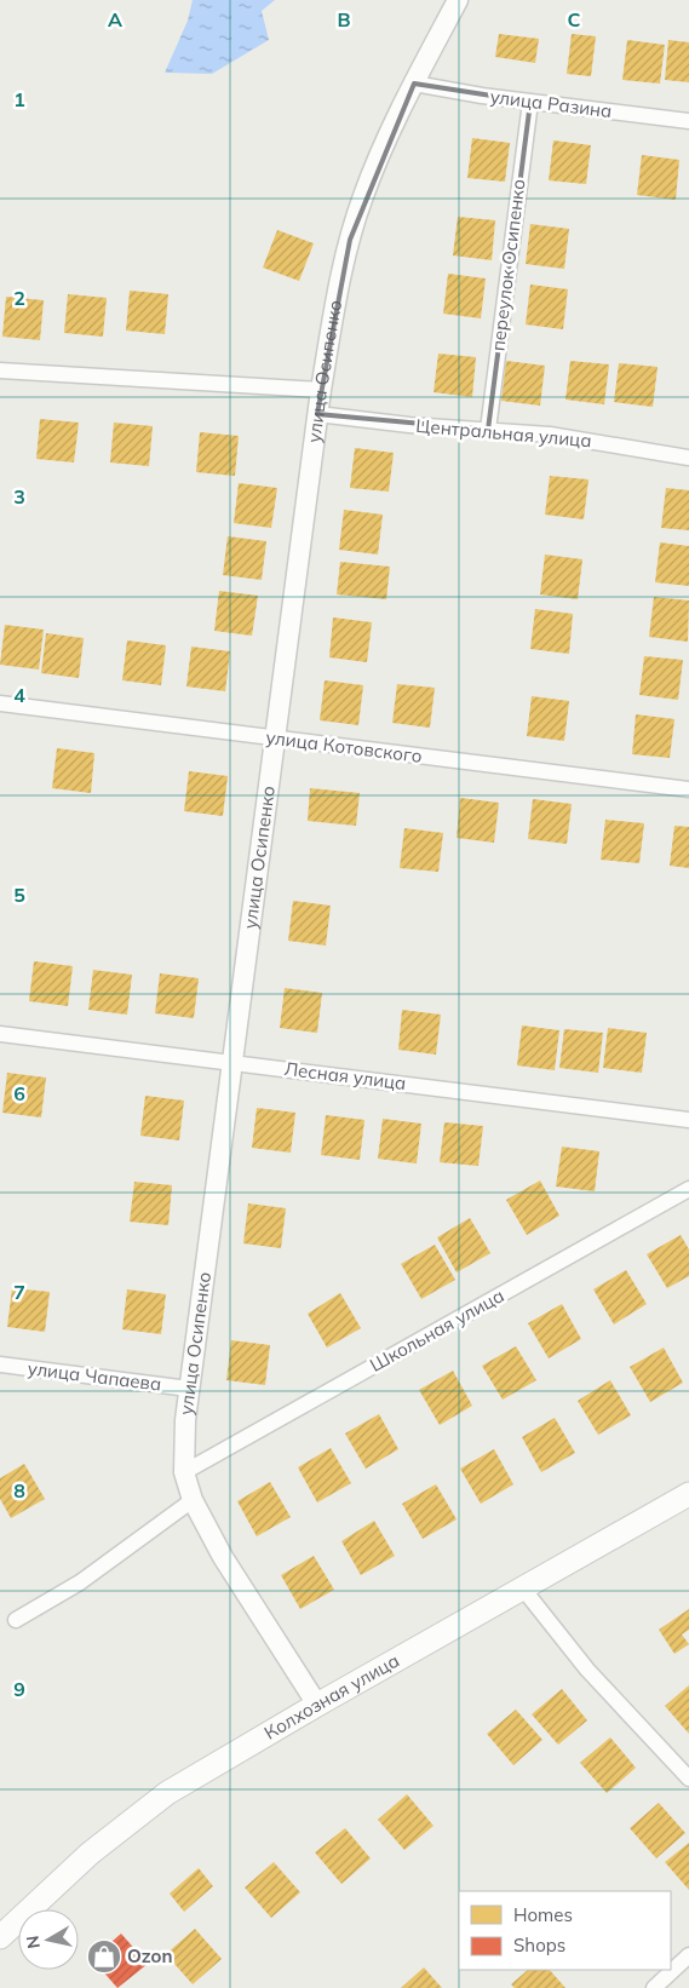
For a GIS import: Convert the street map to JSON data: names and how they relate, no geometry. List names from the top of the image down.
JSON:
{
  "streets": {
    "main road": ["Колхозная улица"],
    "street": [
      "улица Разина",
      "переулок Осипенко",
      "улица Осипенко",
      "Центральная улица",
      "улица Котовского",
      "Лесная улица",
      "Школьная улица",
      "улица Чапаева"
    ]
  },
  "crossings": [
    ["улица Разина", "переулок Осипенко"],
    ["улица Разина", "улица Осипенко"],
    ["переулок Осипенко", "Центральная улица"],
    ["улица Осипенко", "Центральная улица"],
    ["улица Осипенко", "улица Котовского"],
    ["улица Осипенко", "Лесная улица"],
    ["улица Осипенко", "Школьная улица"],
    ["улица Осипенко", "улица Чапаева"],
    ["улица Осипенко", "Колхозная улица"]
  ],
  "places": {
    "shop": ["Ozon"]
  },
  "legend": ["Homes", "Shops"],
  "north": "left",
  "grid": {
    "columns": ["A", "B", "C"],
    "rows": [
      "1",
      "2",
      "3",
      "4",
      "5",
      "6",
      "7",
      "8",
      "9"
    ]
  }
}
